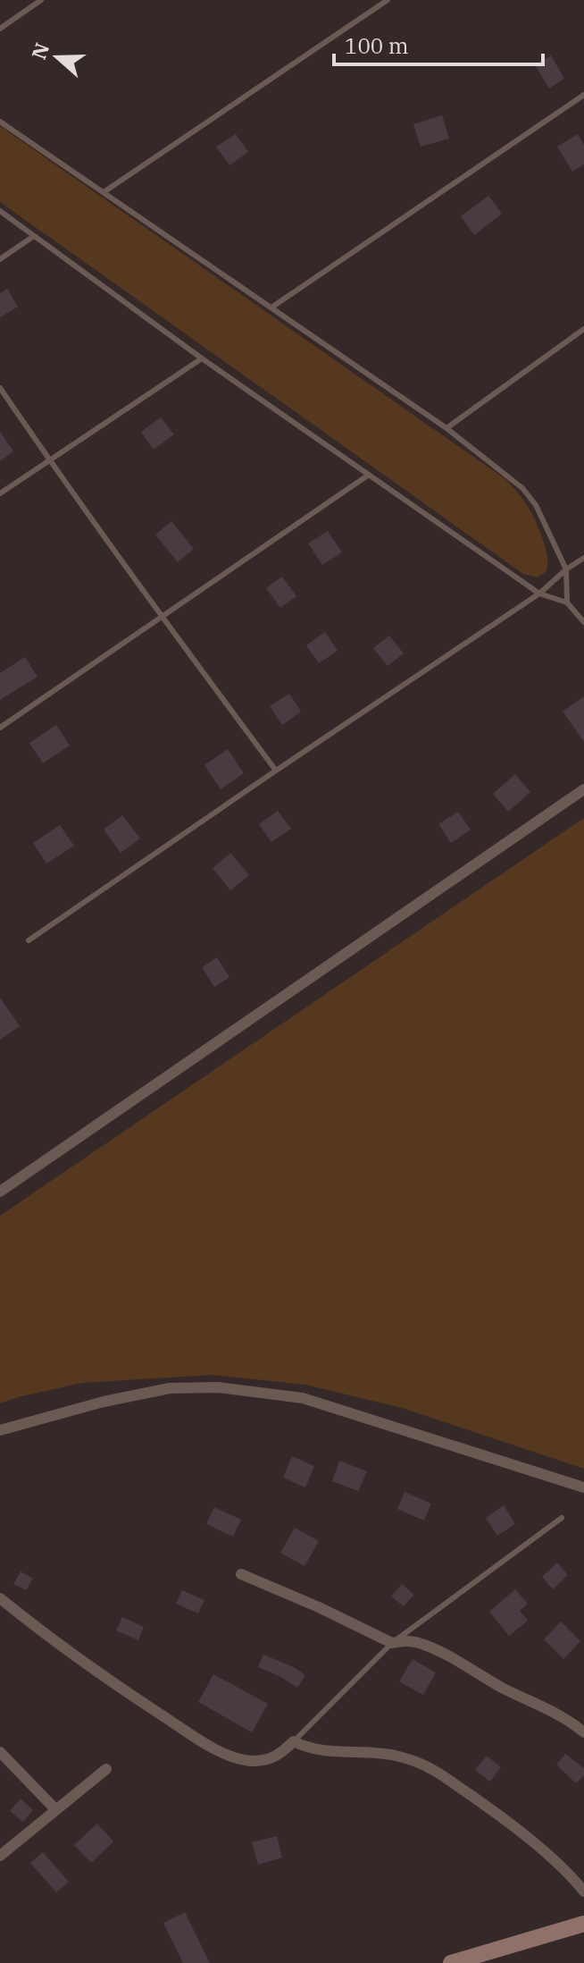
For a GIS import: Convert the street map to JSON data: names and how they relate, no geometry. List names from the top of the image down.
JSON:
{
  "scale_bar": "100 m",
  "north": "left"
}
